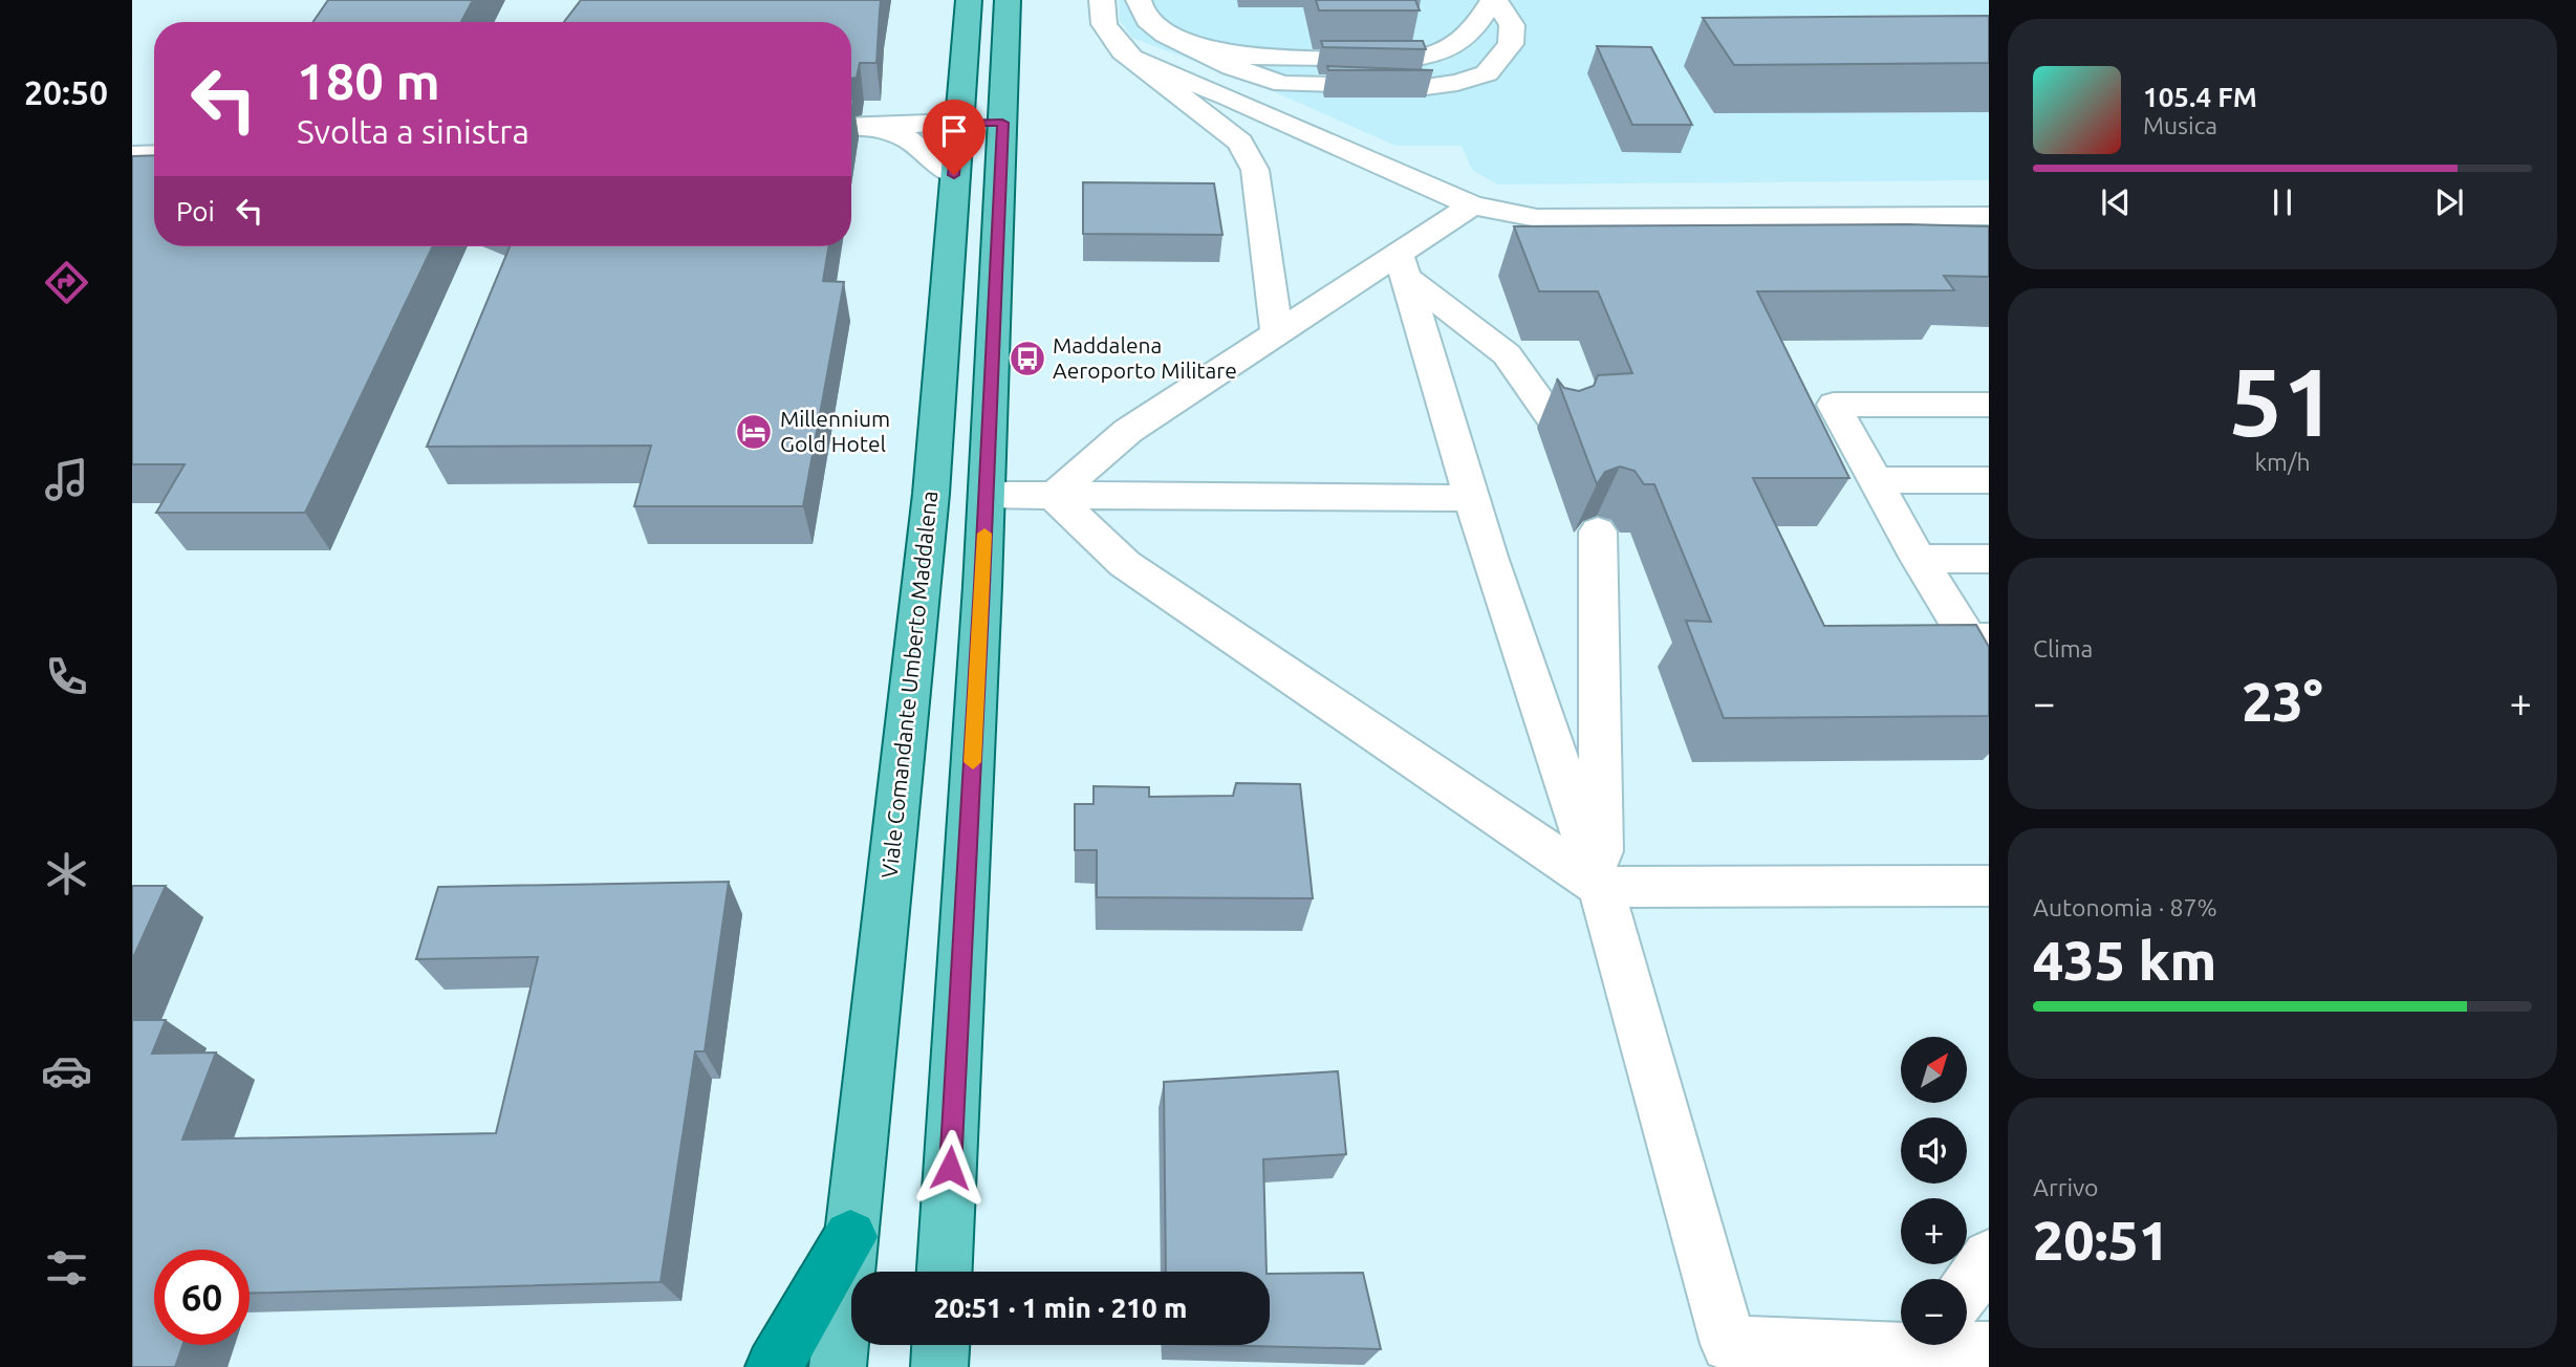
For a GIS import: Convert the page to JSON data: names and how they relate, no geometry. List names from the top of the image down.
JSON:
{
  "streets": {
    "main road": ["Viale Comandante Umberto Maddalena"]
  },
  "places": {
    "bus stop": ["Maddalena Aeroporto Militare"],
    "hotel": ["Millennium Gold Hotel"]
  },
  "north": "top right",
  "page": {
    "tabs": "20:50",
    "turn": ["180 m", "Svolta a sinistra"],
    "song": ["105.4 FM", "Musica"],
    "then": "Poi",
    "tile": [
      ["51", "km/h"],
      "Clima",
      ["Autonomia · 87%", "435 km"],
      ["Arrivo", "20:51"]
    ],
    "heat": ["−", "23°", "+"],
    "map_buttons": ["+", "−"],
    "limit": "60",
    "trip": "20:51 · 1 min · 210 m"
  }
}
